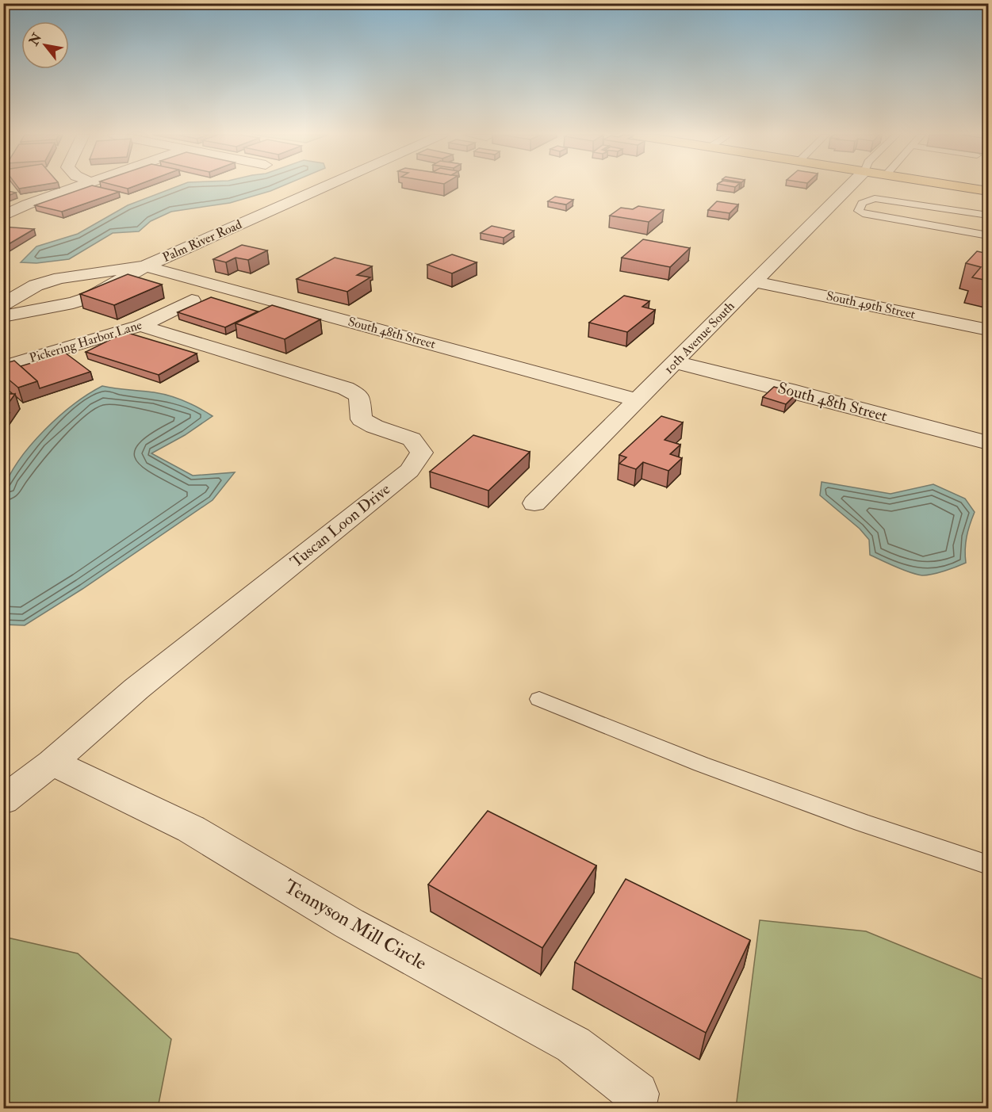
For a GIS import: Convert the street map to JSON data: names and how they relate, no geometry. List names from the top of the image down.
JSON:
{
  "streets": {
    "street": [
      "Palm River Road",
      "South 49th Street",
      "South 48th Street",
      "10th Avenue South",
      "Pickering Harbor Lane",
      "Tuscan Loon Drive",
      "Tennyson Mill Circle"
    ]
  },
  "crossings": [
    ["Palm River Road", "South 48th Street"],
    ["South 49th Street", "10th Avenue South"],
    ["South 48th Street", "10th Avenue South"],
    ["Pickering Harbor Lane", "Tuscan Loon Drive"],
    ["Tuscan Loon Drive", "Tennyson Mill Circle"]
  ],
  "north": "top left"
}
